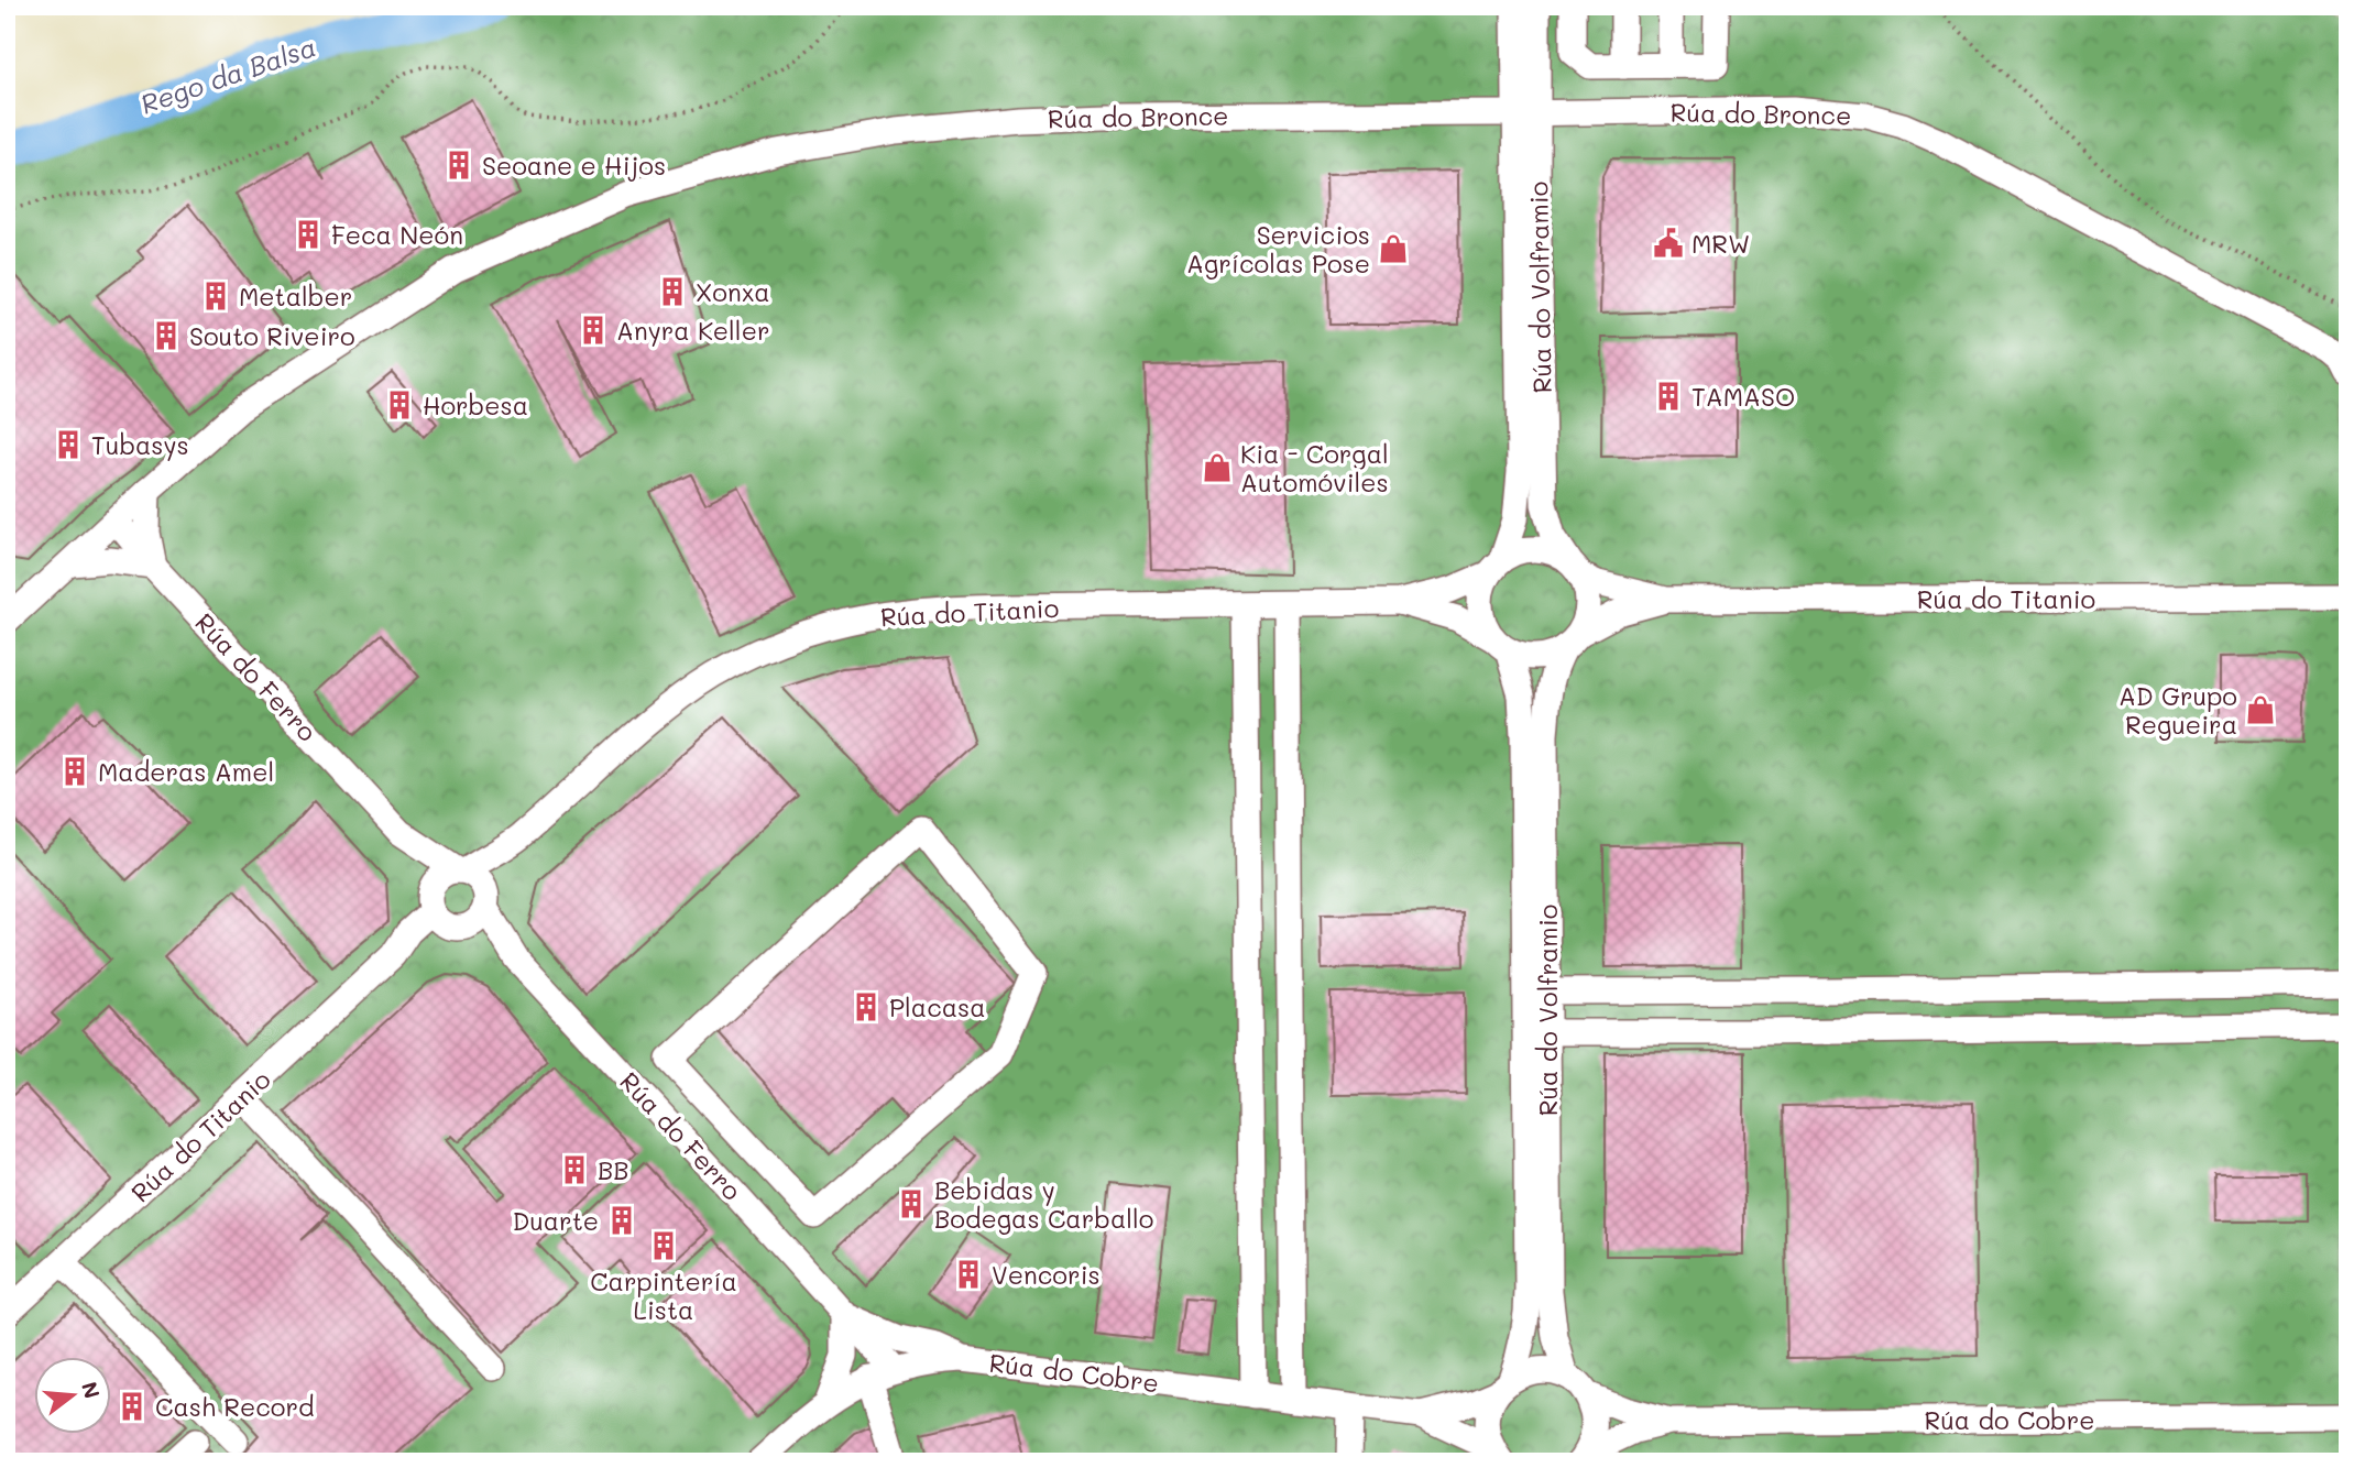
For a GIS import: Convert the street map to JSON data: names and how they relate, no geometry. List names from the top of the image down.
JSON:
{
  "streets": {
    "street": [
      "Rúa do Bronce",
      "Rúa do Volframio",
      "Rúa do Titanio",
      "Rúa do Ferro",
      "Rúa do Cobre"
    ]
  },
  "crossings": [
    ["Rúa do Bronce", "Rúa do Volframio"],
    ["Rúa do Bronce", "Rúa do Ferro"],
    ["Rúa do Titanio", "Rúa do Ferro"],
    ["Rúa do Ferro", "Rúa do Cobre"]
  ],
  "water": ["Rego da Balsa"],
  "places": {
    "building": [
      "Seoane e Hijos",
      "Feca Neón",
      "Xonxa",
      "Metalber",
      "Anyra Keller",
      "Souto Riveiro",
      "TAMASO",
      "Horbesa",
      "Tubasys",
      "Maderas Amel",
      "Placasa",
      "BB",
      "Bebidas y Bodegas Carballo",
      "Duarte",
      "Carpintería Lista",
      "Vencoris",
      "Cash Record"
    ],
    "public building": ["MRW"],
    "shop": ["Servicios Agrícolas Pose", "Kia - Corgal Automóviles", "AD Grupo Regueira"]
  },
  "north": "right"
}
